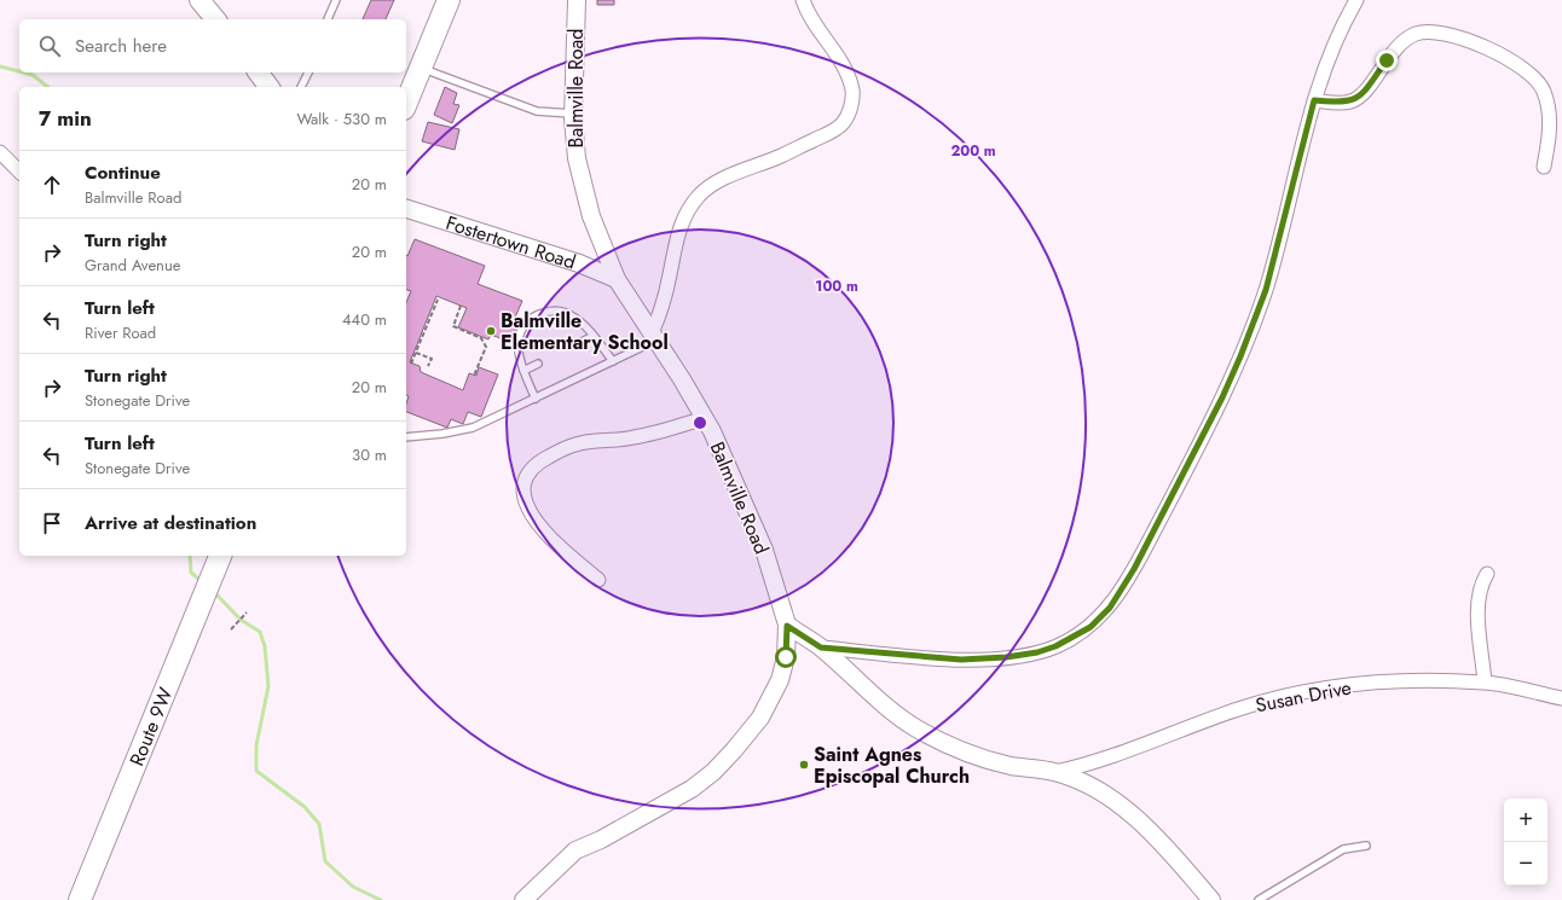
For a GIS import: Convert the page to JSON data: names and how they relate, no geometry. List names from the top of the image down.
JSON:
{
  "streets": {
    "highway": ["Route 9W"],
    "street": ["Balmville Road", "Fostertown Road", "Susan Drive"]
  },
  "crossings": [
    ["Balmville Road", "Fostertown Road"]
  ],
  "places": ["Balmville Elementary School", "Saint Agnes Episcopal Church"],
  "page": {
    "search": "Search here",
    "heading": ["7 min", "Walk · 530 m"],
    "list": [
      ["Continue", "Balmville Road", "20 m"],
      ["Turn right", "Grand Avenue", "20 m"],
      ["Turn left", "River Road", "440 m"],
      ["Turn right", "Stonegate Drive", "20 m"],
      ["Turn left", "Stonegate Drive", "30 m"],
      "Arrive at destination"
    ],
    "map_buttons": ["+", "−"]
  },
  "rings": ["200 m", "100 m"]
}
